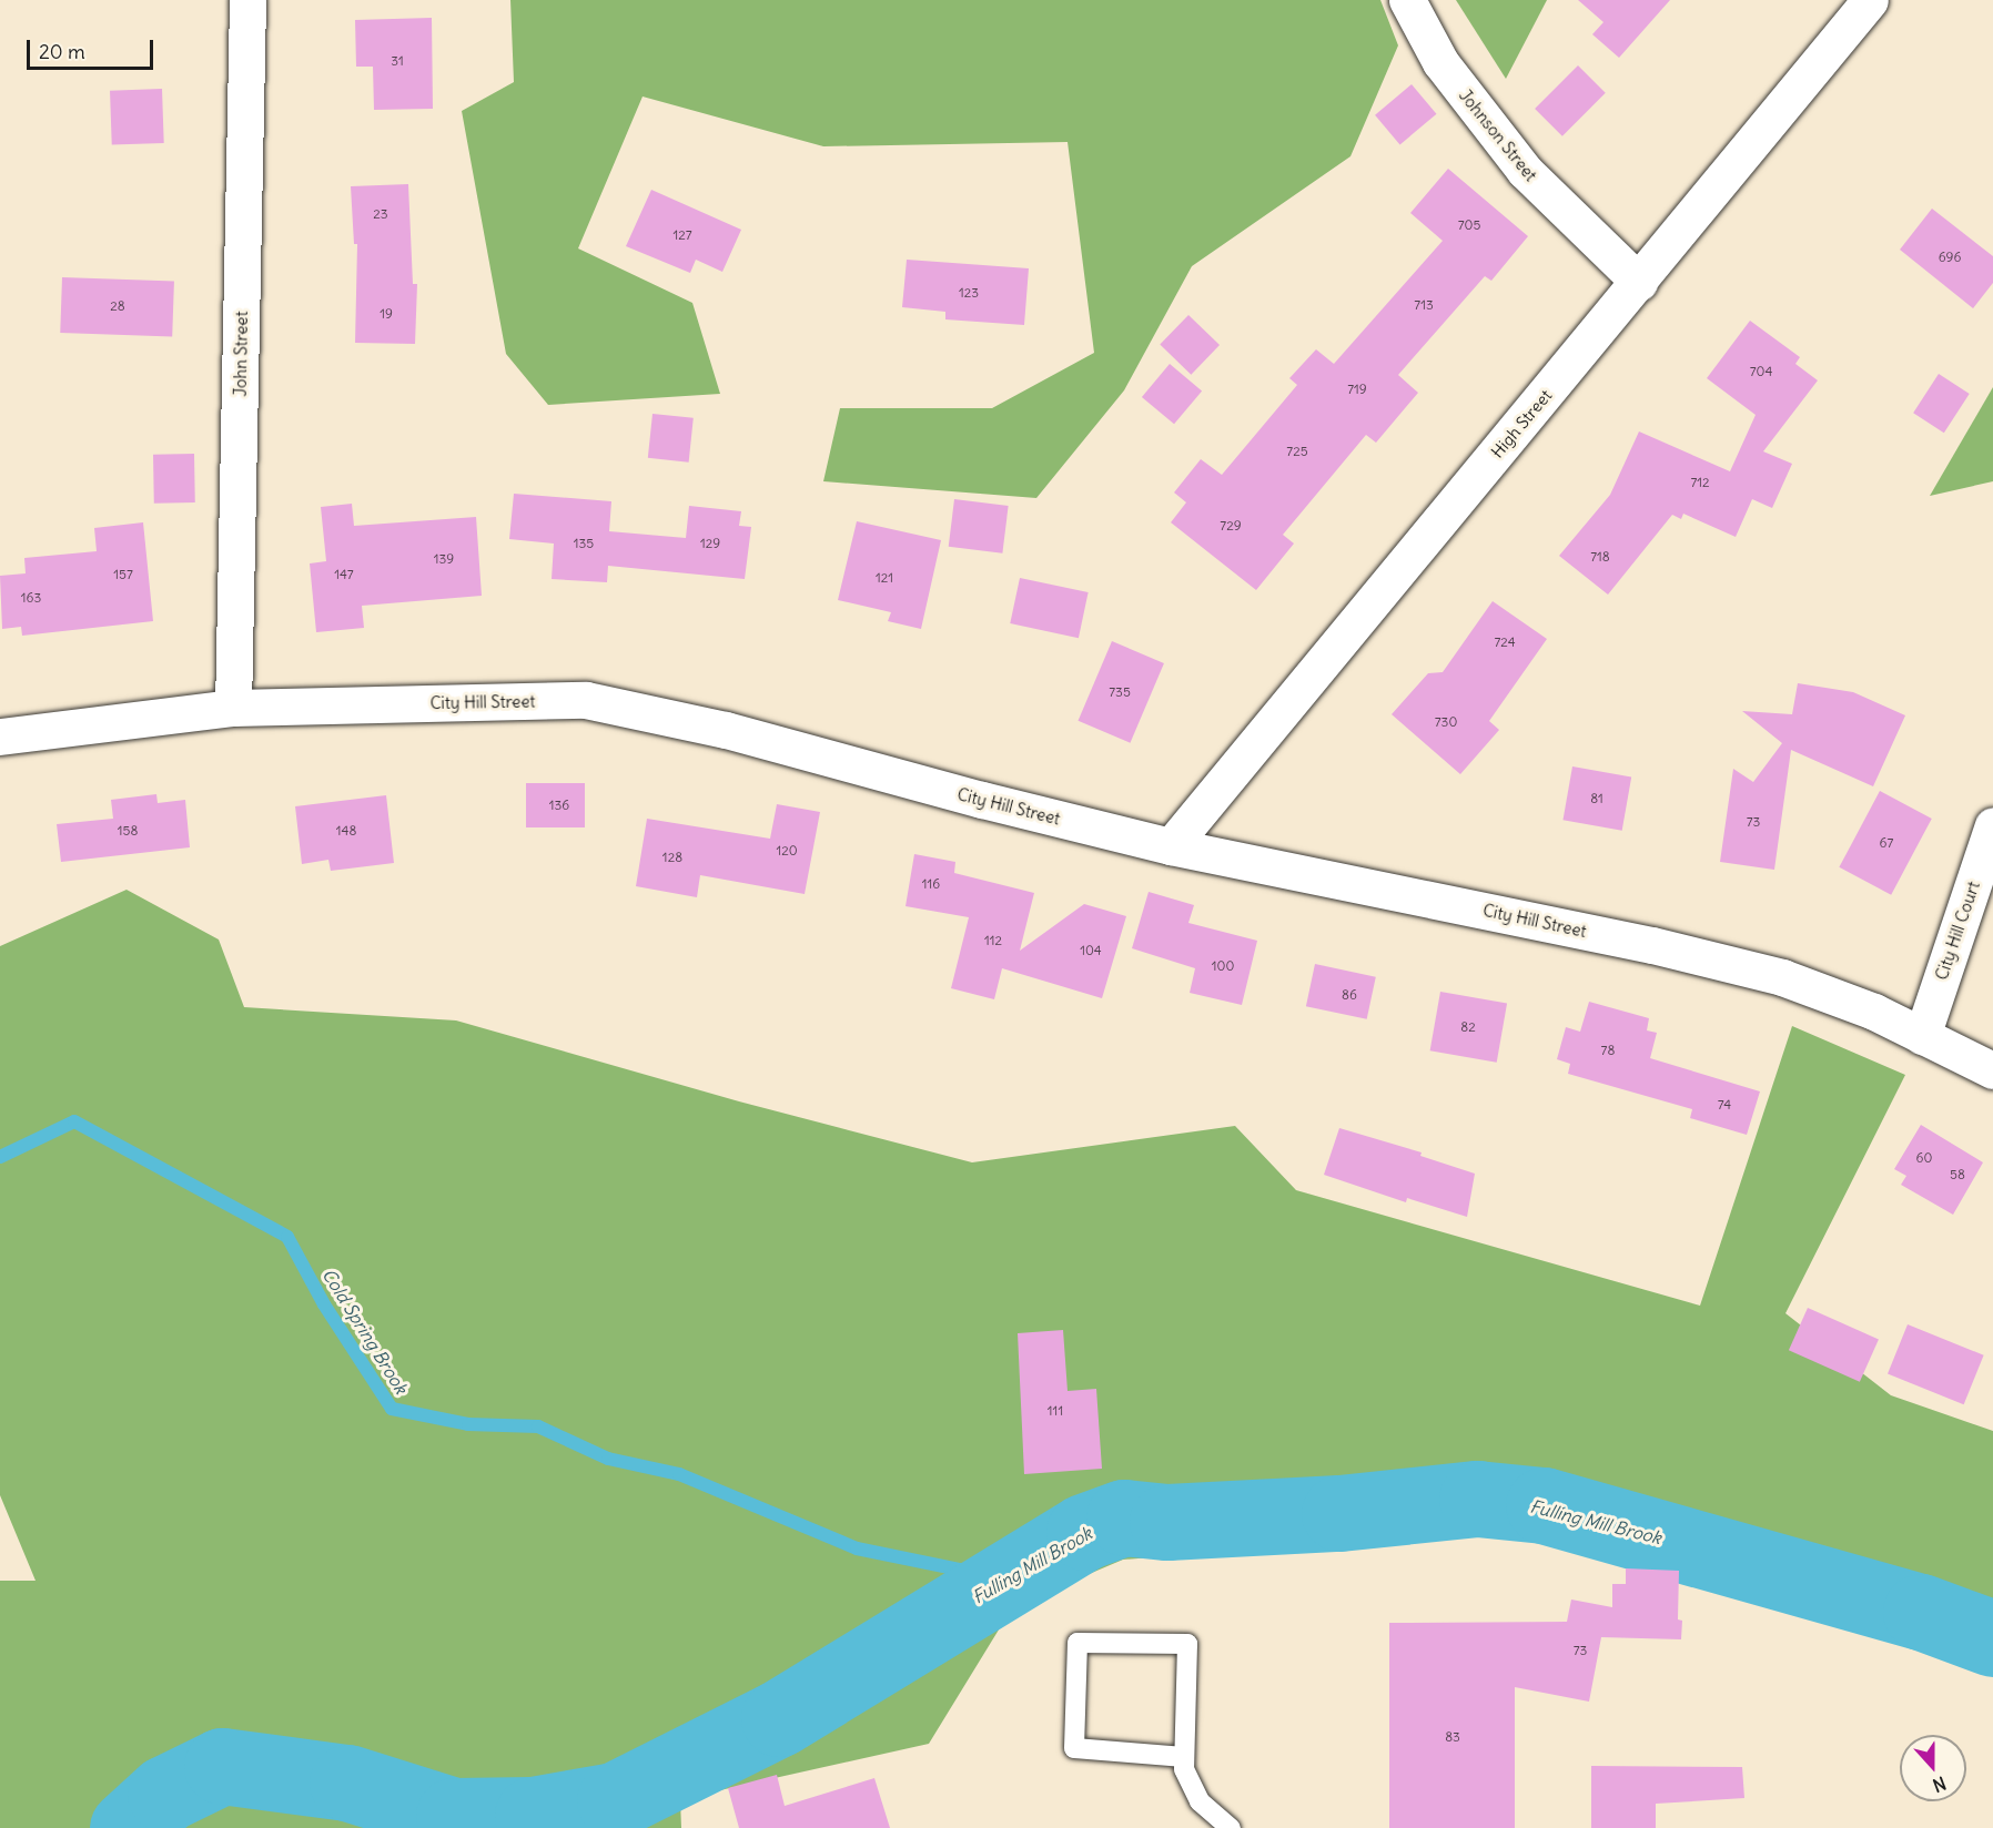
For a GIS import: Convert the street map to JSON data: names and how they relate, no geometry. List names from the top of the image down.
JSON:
{
  "streets": {
    "street": [
      "Johnson Street",
      "John Street",
      "High Street",
      "City Hill Street",
      "City Hill Court"
    ]
  },
  "crossings": [
    ["Johnson Street", "High Street"],
    ["John Street", "City Hill Street"],
    ["High Street", "City Hill Street"],
    ["City Hill Street", "City Hill Court"]
  ],
  "water": ["Cold Spring Brook", "Fulling Mill Brook"],
  "house_numbers": [
    "31",
    "23",
    "705",
    "127",
    "696",
    "123",
    "713",
    "28",
    "19",
    "704",
    "719",
    "725",
    "712",
    "729",
    "135",
    "129",
    "718",
    "139",
    "157",
    "147",
    "121",
    "163",
    "724",
    "735",
    "730",
    "81",
    "136",
    "73",
    "158",
    "148",
    "67",
    "120",
    "128",
    "116",
    "112",
    "104",
    "100",
    "86",
    "82",
    "78",
    "74",
    "60",
    "58",
    "111",
    "73",
    "83"
  ],
  "scale_bar": "20 m",
  "north": "bottom"
}
